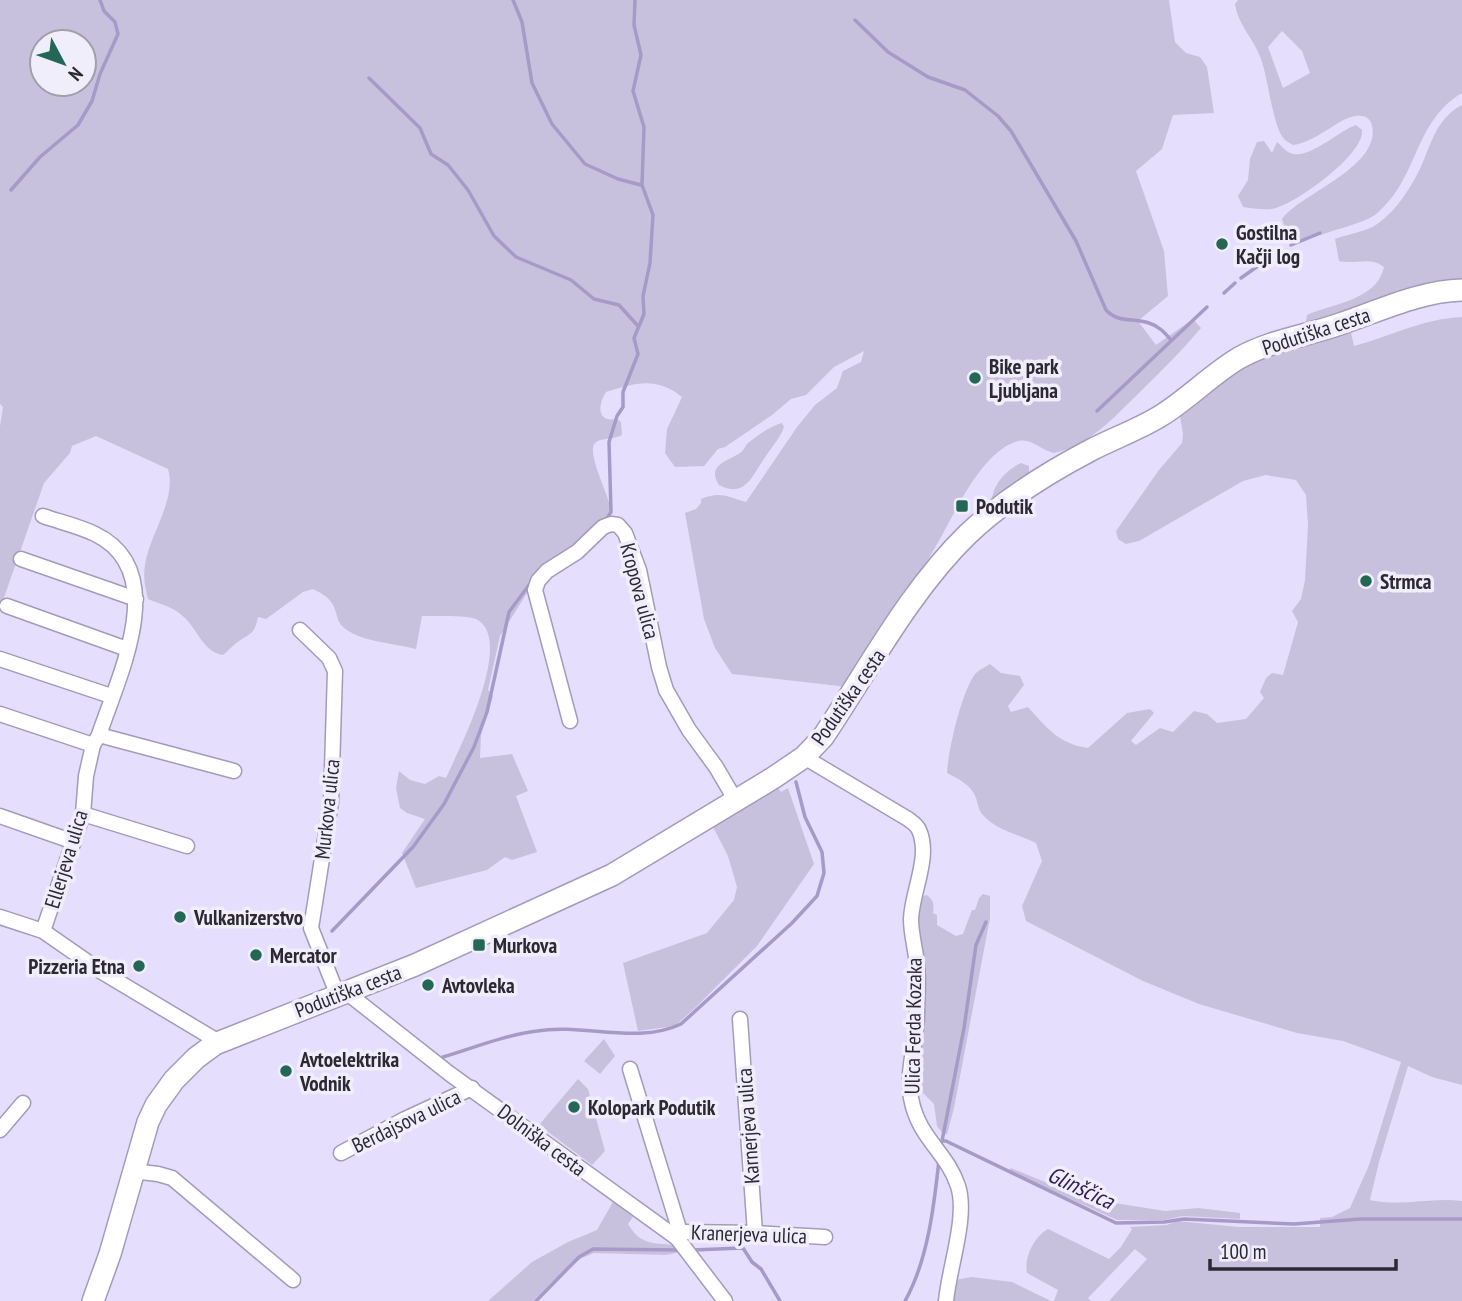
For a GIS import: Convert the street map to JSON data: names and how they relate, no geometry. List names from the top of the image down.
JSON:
{
  "streets": {
    "street": [
      "Podutiška cesta",
      "Kropova ulica",
      "Murkova ulica",
      "Ellerjeva ulica",
      "Ulica Ferda Kozaka",
      "Berdajsova ulica",
      "Karnerjeva ulica",
      "Dolniška cesta",
      "Kranerjeva ulica"
    ]
  },
  "crossings": [
    ["Podutiška cesta", "Kropova ulica"],
    ["Podutiška cesta", "Murkova ulica"],
    ["Podutiška cesta", "Ulica Ferda Kozaka"],
    ["Podutiška cesta", "Dolniška cesta"],
    ["Murkova ulica", "Dolniška cesta"],
    ["Berdajsova ulica", "Dolniška cesta"],
    ["Karnerjeva ulica", "Kranerjeva ulica"],
    ["Dolniška cesta", "Kranerjeva ulica"]
  ],
  "water": ["Glinščica"],
  "places": {
    "other": [
      "Gostilna Kačji log",
      "Bike park Ljubljana",
      "Strmca",
      "Vulkanizerstvo",
      "Mercator",
      "Pizzeria Etna",
      "Avtovleka",
      "Avtoelektrika Vodnik",
      "Kolopark Podutik"
    ],
    "transit": ["Podutik", "Murkova"]
  },
  "scale_bar": "100 m",
  "north": "bottom right"
}
